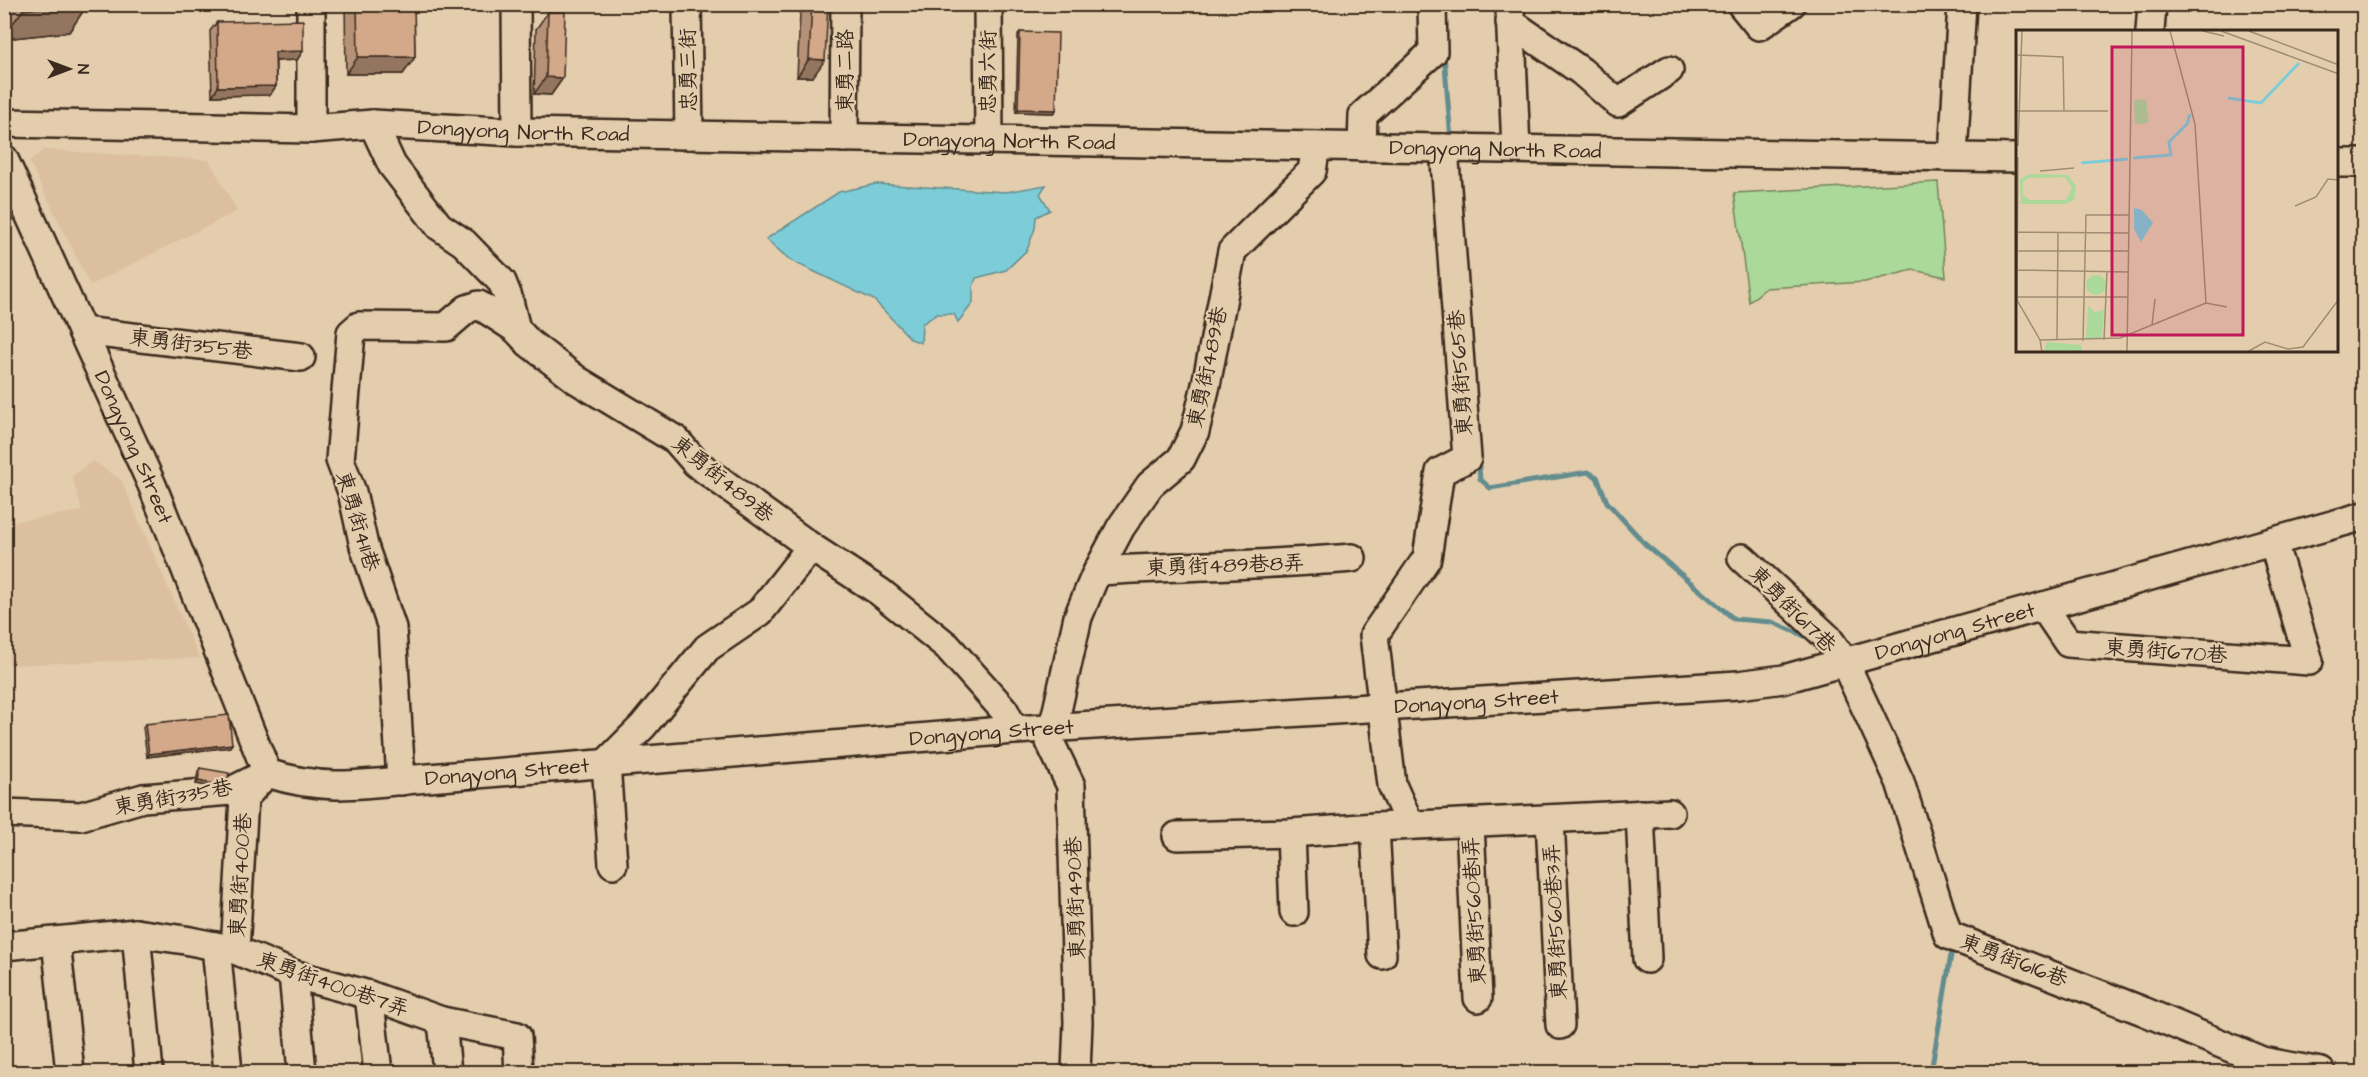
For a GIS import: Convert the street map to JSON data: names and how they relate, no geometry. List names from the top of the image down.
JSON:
{
  "streets": {
    "street": [
      "忠勇三街",
      "東勇二路",
      "忠勇六街",
      "Dongyong North Road",
      "東勇街355巷",
      "東勇街489巷",
      "東勇街565巷",
      "Dongyong Street",
      "東勇街411巷",
      "東勇街489巷8弄",
      "東勇街617巷",
      "東勇街670巷",
      "東勇街335巷",
      "東勇街400巷",
      "東勇街490巷",
      "東勇街560巷1弄",
      "東勇街560巷3弄",
      "東勇街616巷",
      "東勇街400巷7弄"
    ]
  },
  "crossings": [
    ["忠勇三街", "Dongyong North Road"],
    ["東勇二路", "Dongyong North Road"],
    ["忠勇六街", "Dongyong North Road"],
    ["Dongyong North Road", "東勇街489巷"],
    ["Dongyong North Road", "東勇街565巷"],
    ["東勇街355巷", "Dongyong Street"],
    ["東勇街489巷", "Dongyong Street"],
    ["東勇街489巷", "東勇街411巷"],
    ["東勇街489巷", "東勇街489巷8弄"],
    ["東勇街489巷", "東勇街490巷"],
    ["東勇街565巷", "Dongyong Street"],
    ["Dongyong Street", "東勇街411巷"],
    ["Dongyong Street", "東勇街617巷"],
    ["Dongyong Street", "東勇街670巷"],
    ["Dongyong Street", "東勇街335巷"],
    ["Dongyong Street", "東勇街400巷"],
    ["Dongyong Street", "東勇街490巷"],
    ["Dongyong Street", "東勇街616巷"],
    ["東勇街617巷", "東勇街616巷"],
    ["東勇街335巷", "東勇街400巷"],
    ["東勇街400巷", "東勇街400巷7弄"]
  ],
  "north": "right"
}
